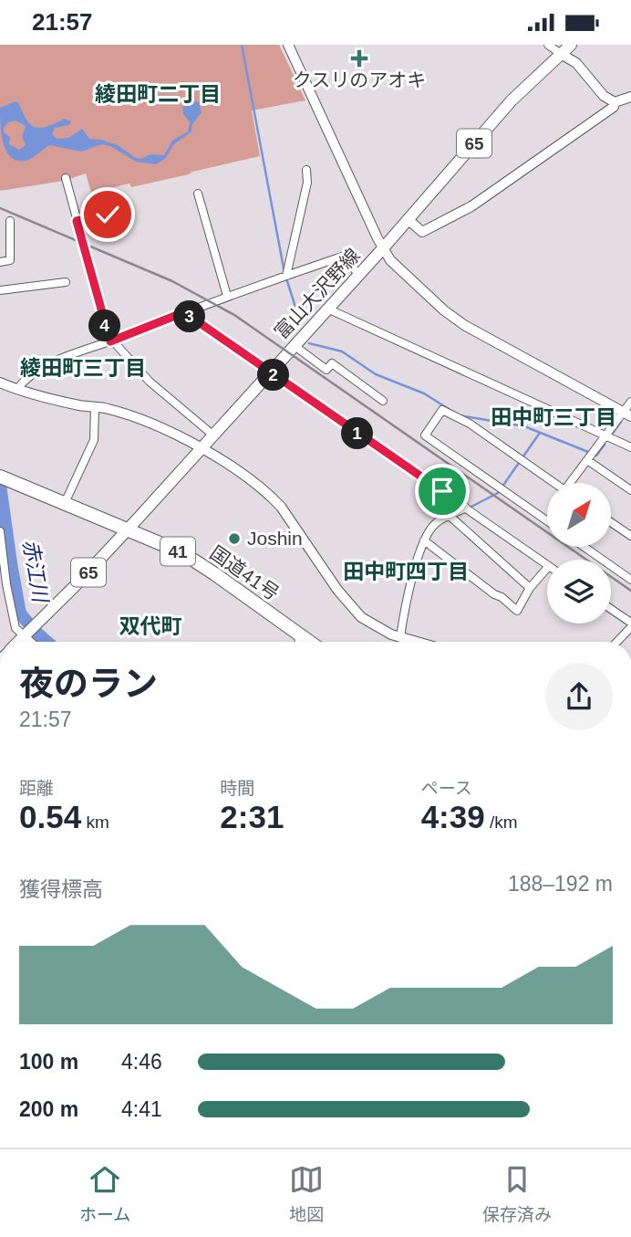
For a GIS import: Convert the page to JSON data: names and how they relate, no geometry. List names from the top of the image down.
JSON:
{
  "streets": {
    "highway": ["41", "国道41号"],
    "main road": ["65", "富山大沢野線"]
  },
  "crossings": [
    ["富山大沢野線", "国道41号"]
  ],
  "districts": [
    "綾田町二丁目",
    "綾田町三丁目",
    "田中町三丁目",
    "田中町四丁目",
    "双代町"
  ],
  "water": ["赤江川"],
  "places": {
    "health": ["クスリのアオキ"],
    "other": ["Joshin"]
  },
  "north": "top right",
  "page": {
    "status": "21:57",
    "pins": [
      "3",
      "4",
      "2",
      "1"
    ],
    "heading": ["夜のラン", "21:57"],
    "stats": [
      ["距離", "0.54 km"],
      ["時間", "2:31"],
      ["ペース", "4:39 /km"]
    ],
    "chart": ["獲得標高", "188–192 m"],
    "list": [
      {
        "name": "100 m",
        "note": "4:46"
      },
      {
        "name": "200 m",
        "note": "4:41"
      }
    ],
    "tabs": ["ホーム", "地図", "保存済み"]
  }
}
